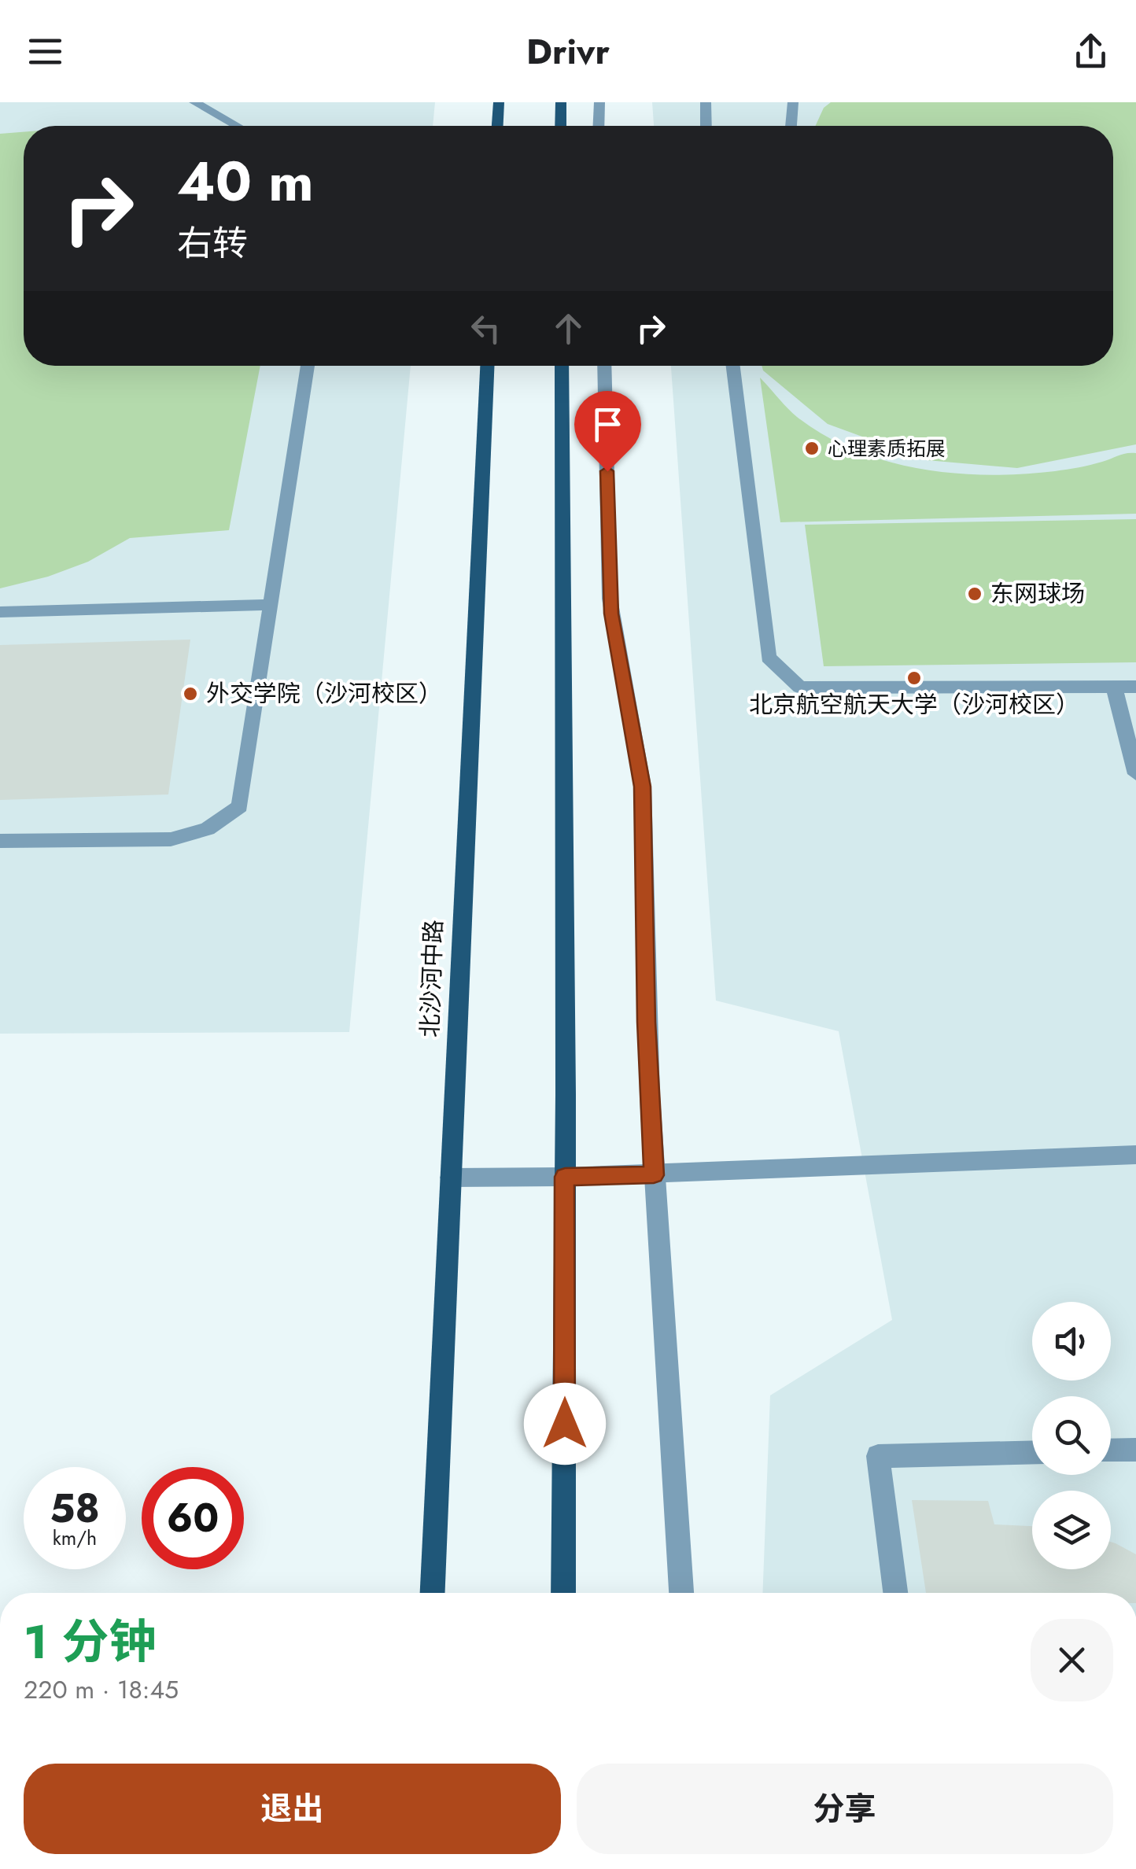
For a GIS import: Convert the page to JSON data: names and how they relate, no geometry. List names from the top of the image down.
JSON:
{
  "streets": {
    "main road": ["北沙河中路"]
  },
  "places": [
    "心理素质拓展",
    "东网球场",
    "北京航空航天大学（沙河校区）",
    "外交学院（沙河校区）"
  ],
  "page": {
    "header": "Drivr",
    "turn": ["40 m", "右转"],
    "speed": "58 km/h",
    "limit": "60",
    "heading": ["1 分钟", "220 m · 18:45"],
    "buttons": ["退出", "分享"]
  }
}
